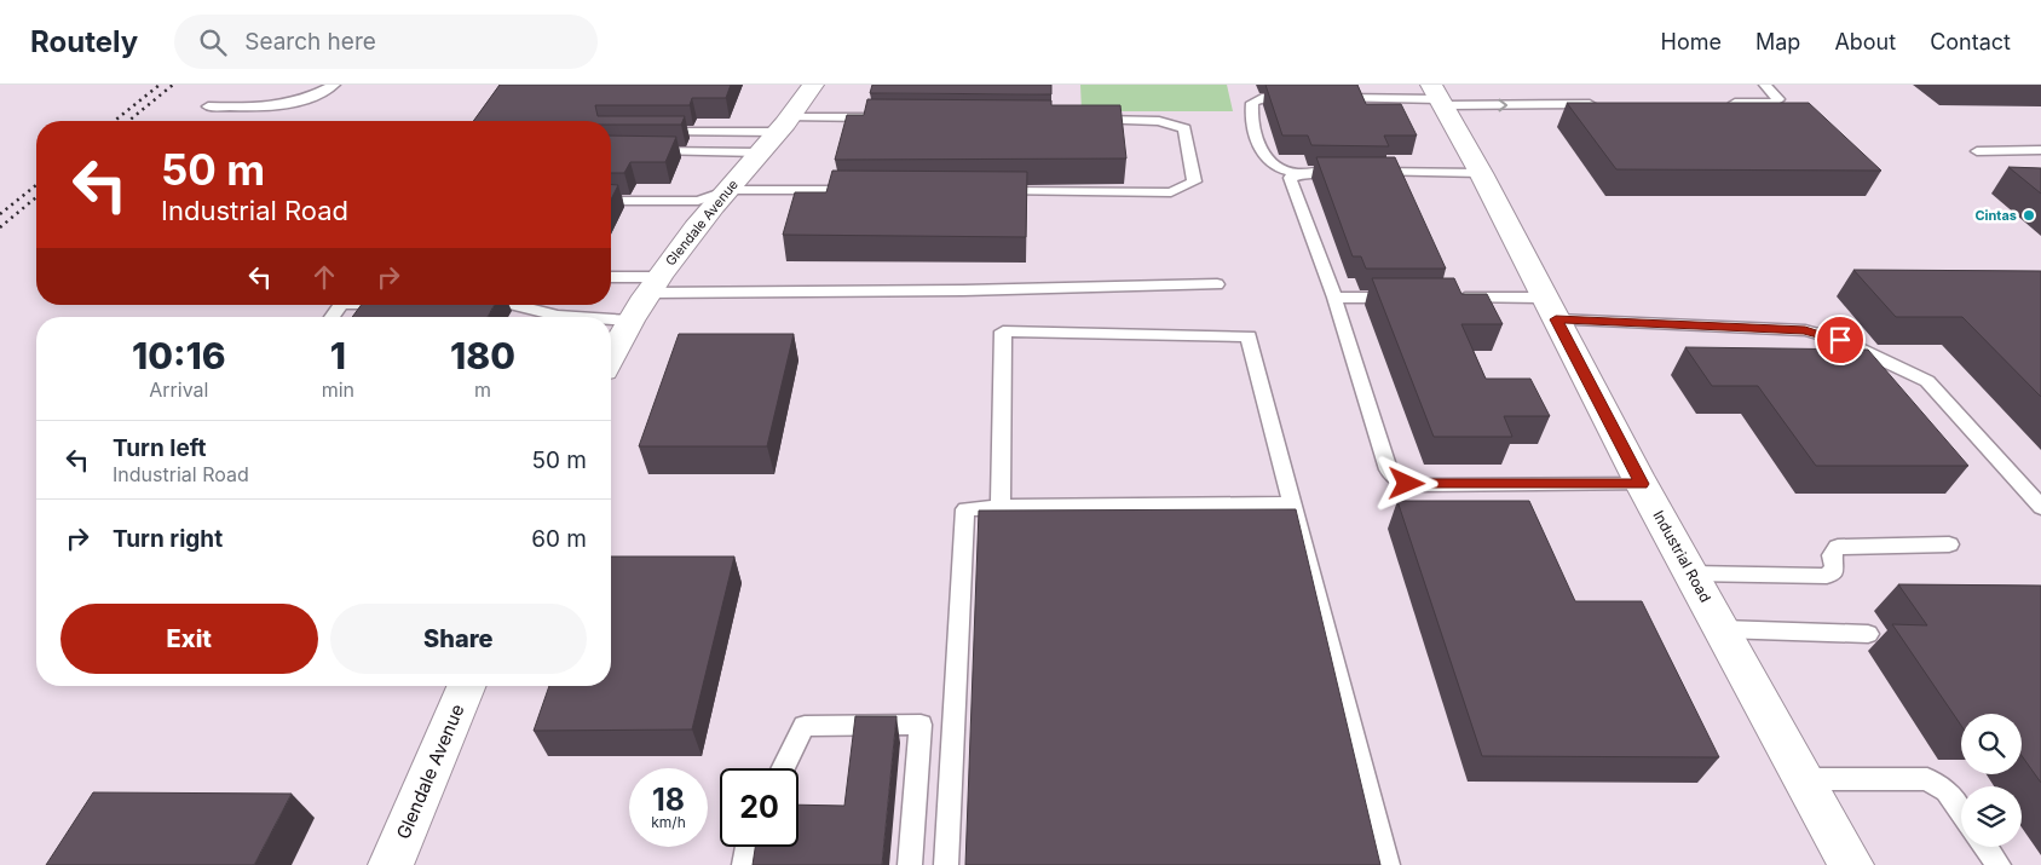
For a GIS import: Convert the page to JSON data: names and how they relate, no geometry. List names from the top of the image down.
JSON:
{
  "streets": {
    "street": ["Glendale Avenue", "Industrial Road"]
  },
  "places": ["Cintas"],
  "page": {
    "header": "Routely",
    "search": "Search here",
    "nav": [
      "Home",
      "Map",
      "About",
      "Contact"
    ],
    "turn": ["50 m", "Industrial Road"],
    "eta": [
      "10:16",
      "Arrival",
      "1",
      "min",
      "180",
      "m"
    ],
    "list": [
      {
        "name": "Turn left",
        "note": "Industrial Road",
        "value": "50 m"
      },
      {
        "name": "Turn right",
        "value": "60 m"
      }
    ],
    "buttons": ["Exit", "Share"],
    "speed": "18 km/h",
    "limit": "20"
  }
}
